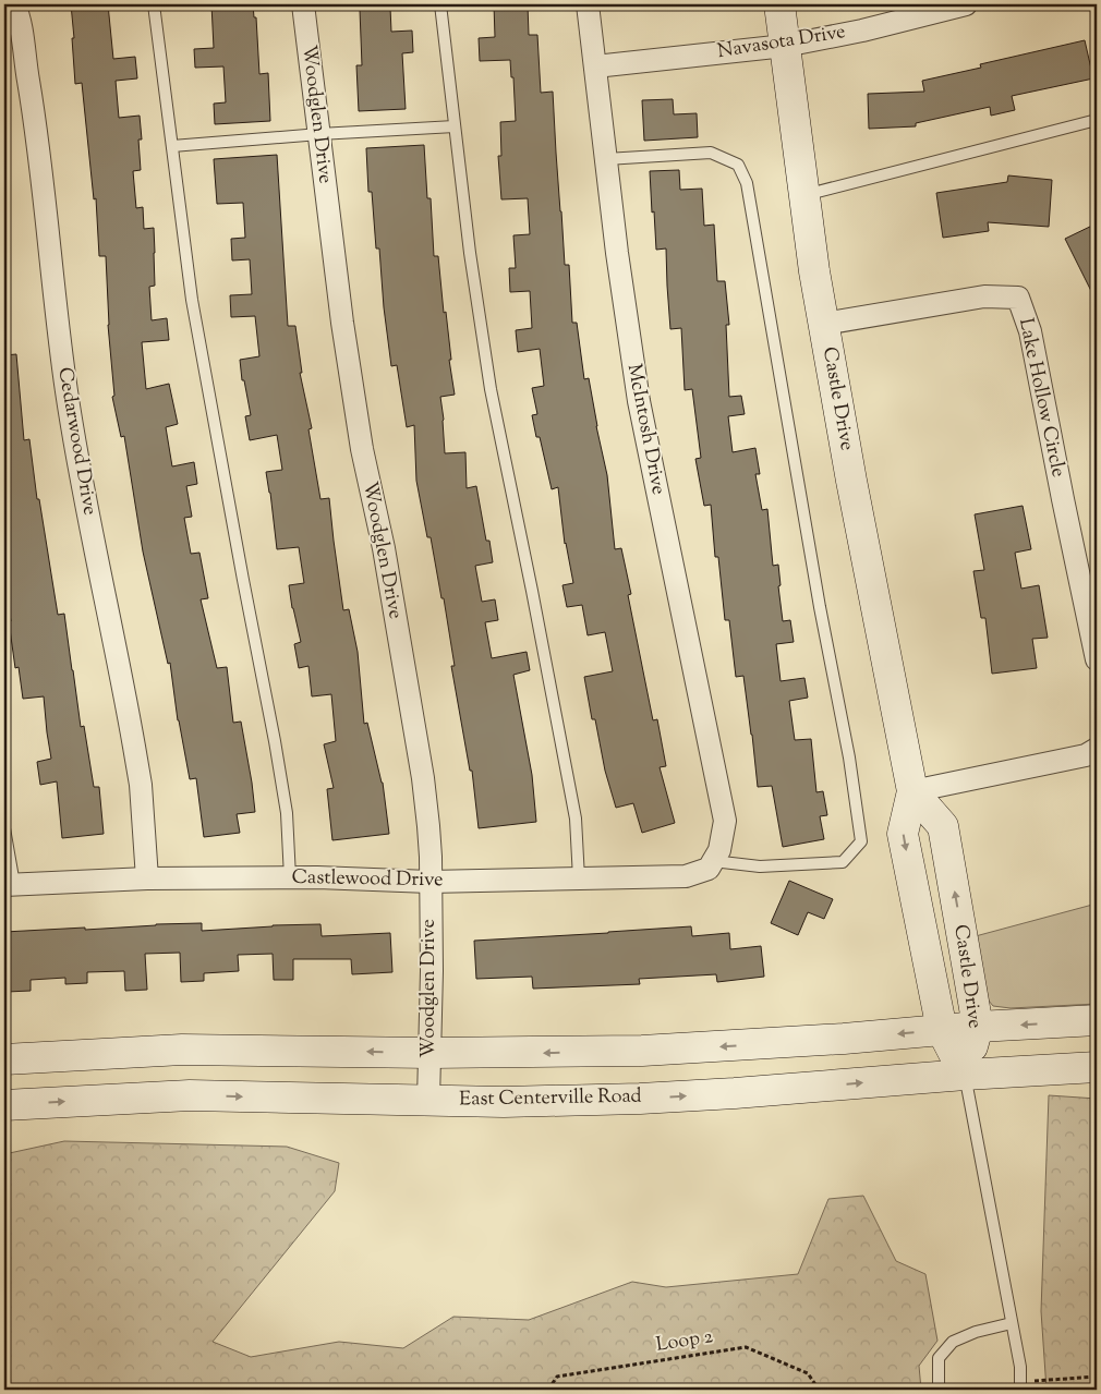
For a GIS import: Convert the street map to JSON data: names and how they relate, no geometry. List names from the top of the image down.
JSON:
{
  "streets": {
    "main road": ["Castle Drive", "East Centerville Road"],
    "street": [
      "Navasota Drive",
      "Woodglen Drive",
      "Lake Hollow Circle",
      "McIntosh Drive",
      "Cedarwood Drive",
      "Castlewood Drive"
    ],
    "path": ["Loop 2"]
  },
  "crossings": [
    ["Navasota Drive", "Castle Drive"],
    ["Navasota Drive", "McIntosh Drive"],
    ["Woodglen Drive", "Castlewood Drive"],
    ["Woodglen Drive", "East Centerville Road"],
    ["Lake Hollow Circle", "Castle Drive"],
    ["Castle Drive", "East Centerville Road"],
    ["McIntosh Drive", "Castlewood Drive"],
    ["Cedarwood Drive", "Castlewood Drive"]
  ]
}
